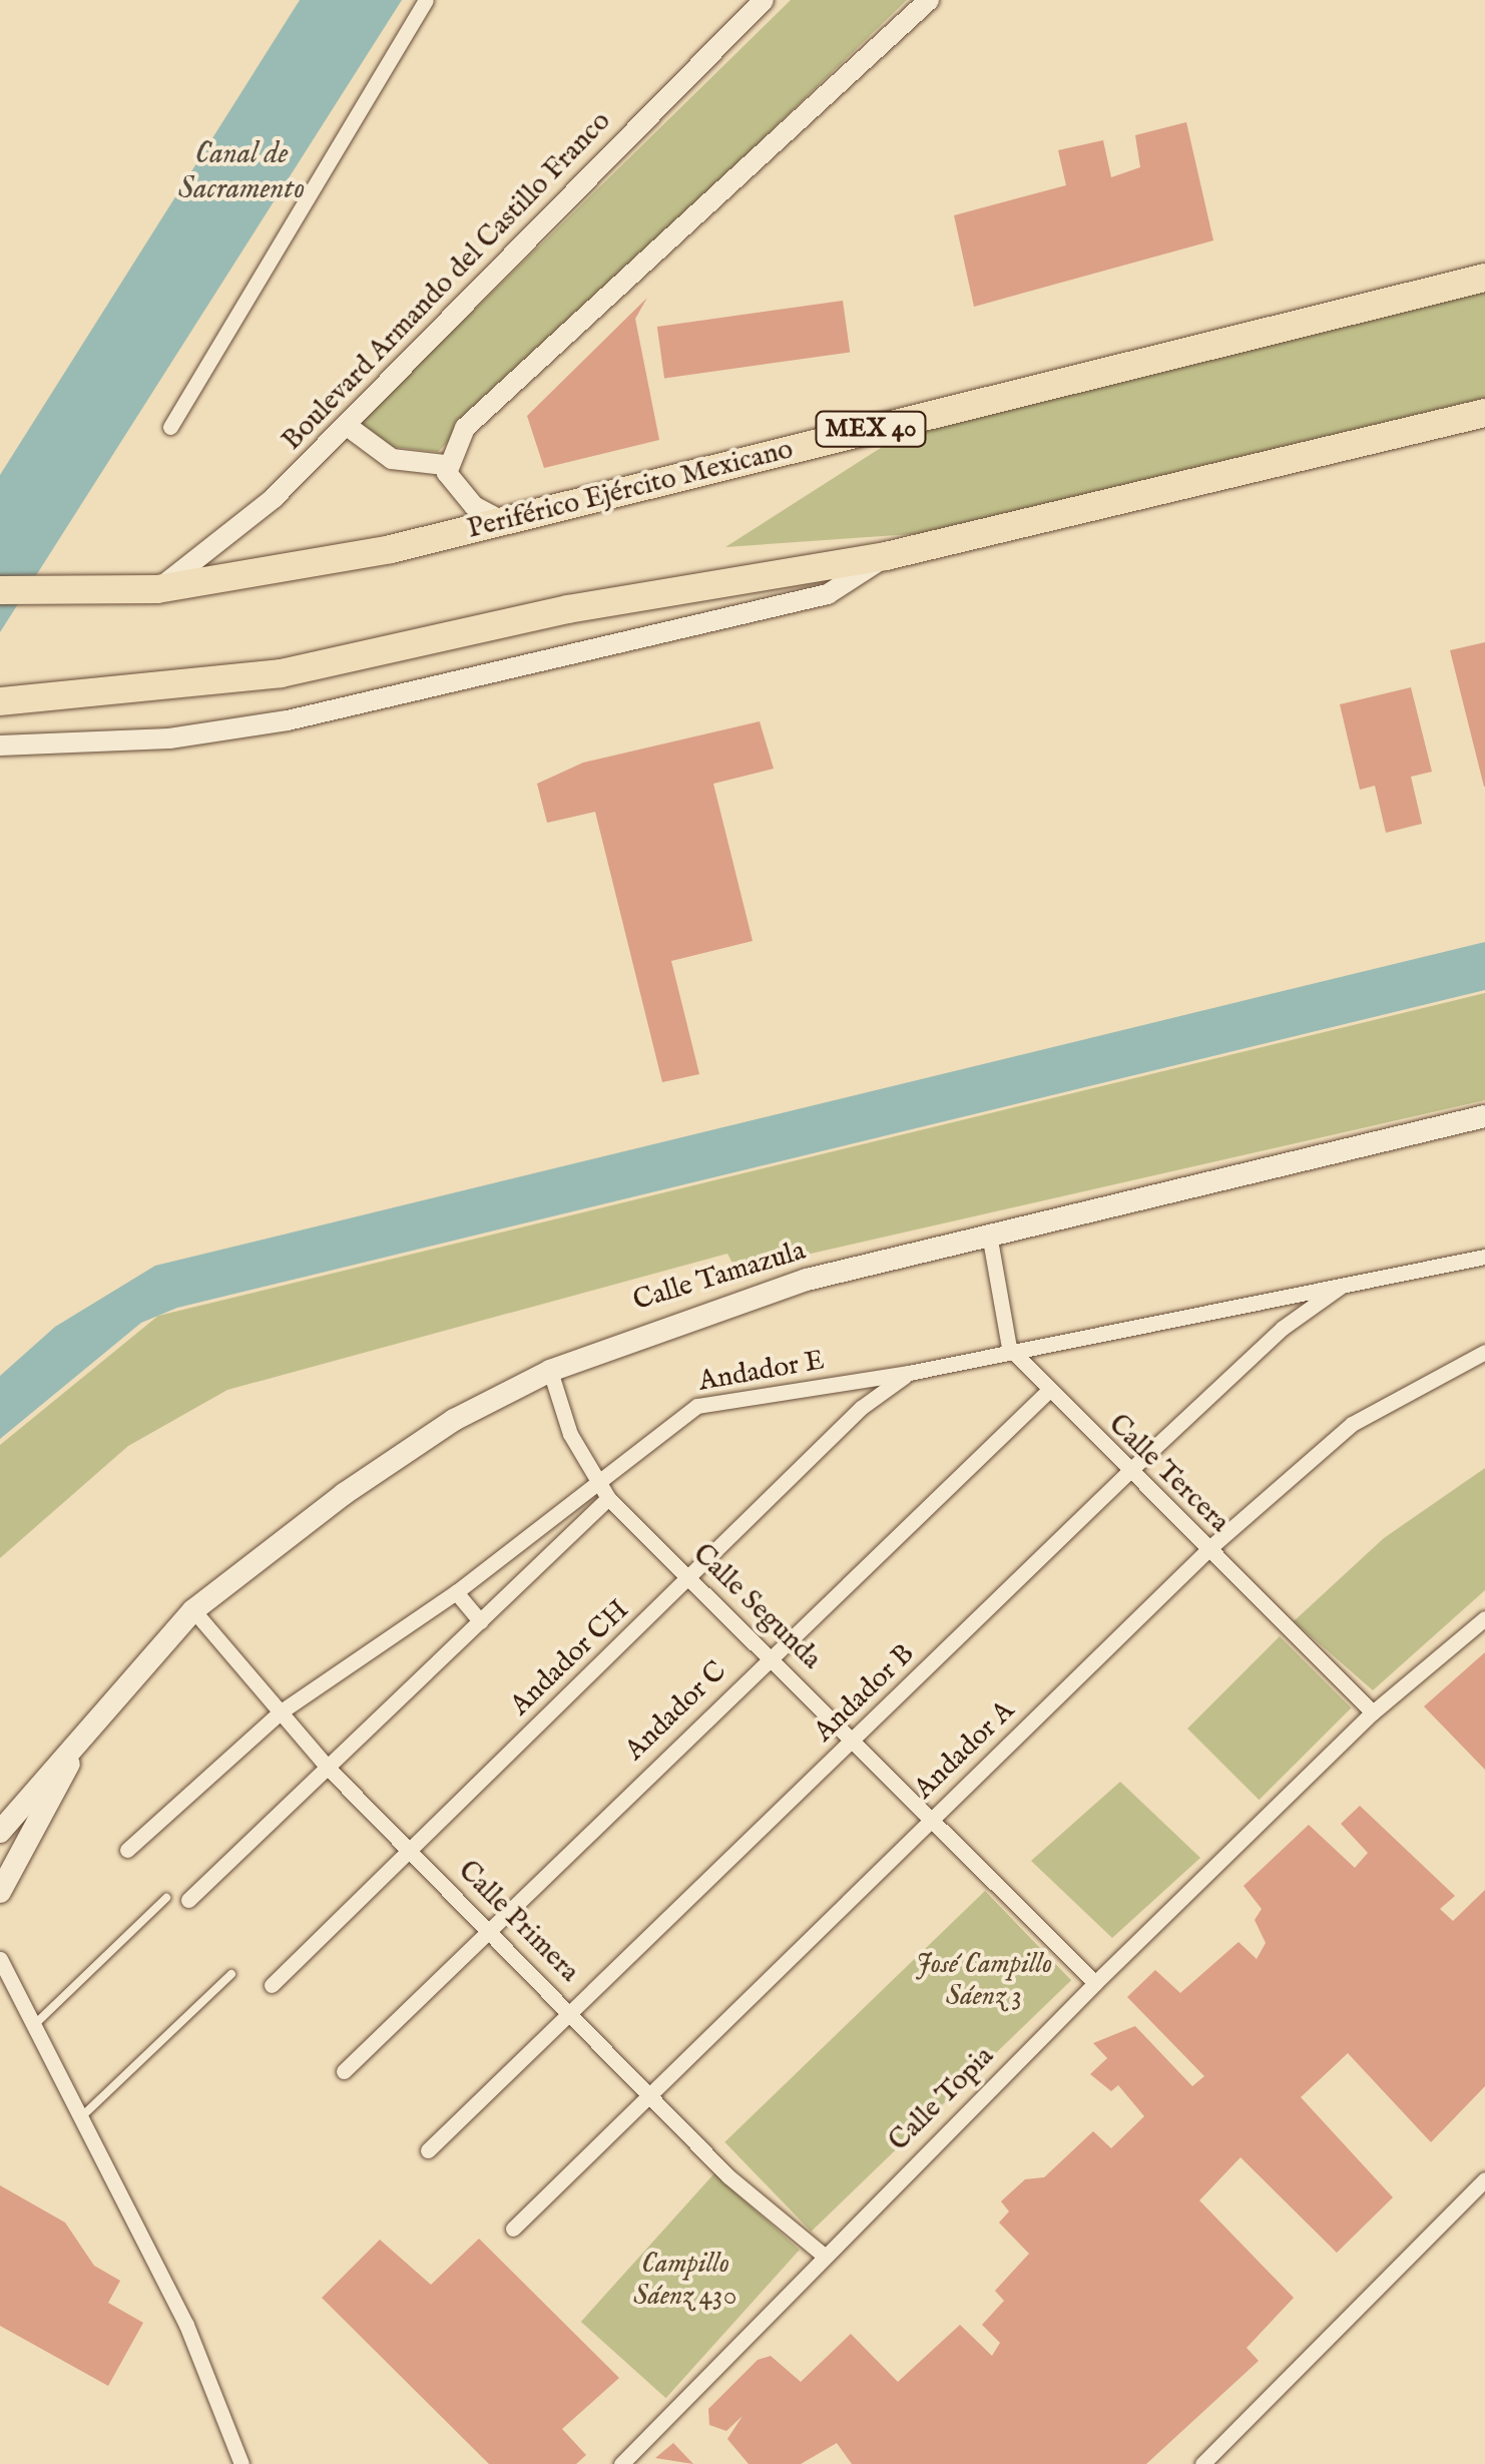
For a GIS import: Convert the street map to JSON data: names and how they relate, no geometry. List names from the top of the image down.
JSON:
{
  "streets": {
    "highway": ["MEX 40", "Periférico Ejército Mexicano"],
    "main road": ["Calle Tamazula"],
    "street": [
      "Boulevard Armando del Castillo Franco",
      "Andador E",
      "Calle Tercera",
      "Calle Segunda",
      "Andador CH",
      "Andador B",
      "Andador C",
      "Andador A",
      "Calle Primera",
      "Calle Topia"
    ]
  },
  "crossings": [
    ["Boulevard Armando del Castillo Franco", "Periférico Ejército Mexicano"],
    ["Calle Tamazula", "Calle Tercera"],
    ["Calle Tamazula", "Calle Segunda"],
    ["Calle Tamazula", "Calle Primera"],
    ["Andador E", "Calle Tercera"],
    ["Andador E", "Calle Segunda"],
    ["Andador E", "Andador CH"],
    ["Andador E", "Andador B"],
    ["Andador E", "Calle Primera"],
    ["Calle Tercera", "Andador B"],
    ["Calle Tercera", "Andador C"],
    ["Calle Tercera", "Andador A"],
    ["Calle Tercera", "Calle Topia"],
    ["Calle Segunda", "Andador CH"],
    ["Calle Segunda", "Andador B"],
    ["Calle Segunda", "Andador C"],
    ["Calle Segunda", "Andador A"],
    ["Calle Segunda", "Calle Topia"],
    ["Andador CH", "Calle Primera"],
    ["Andador B", "Calle Primera"],
    ["Andador C", "Calle Primera"],
    ["Andador A", "Calle Primera"],
    ["Calle Primera", "Calle Topia"]
  ],
  "water": ["Canal de Sacramento"],
  "parks": ["José Campillo Sáenz 3", "Campillo Sáenz 430"]
}
